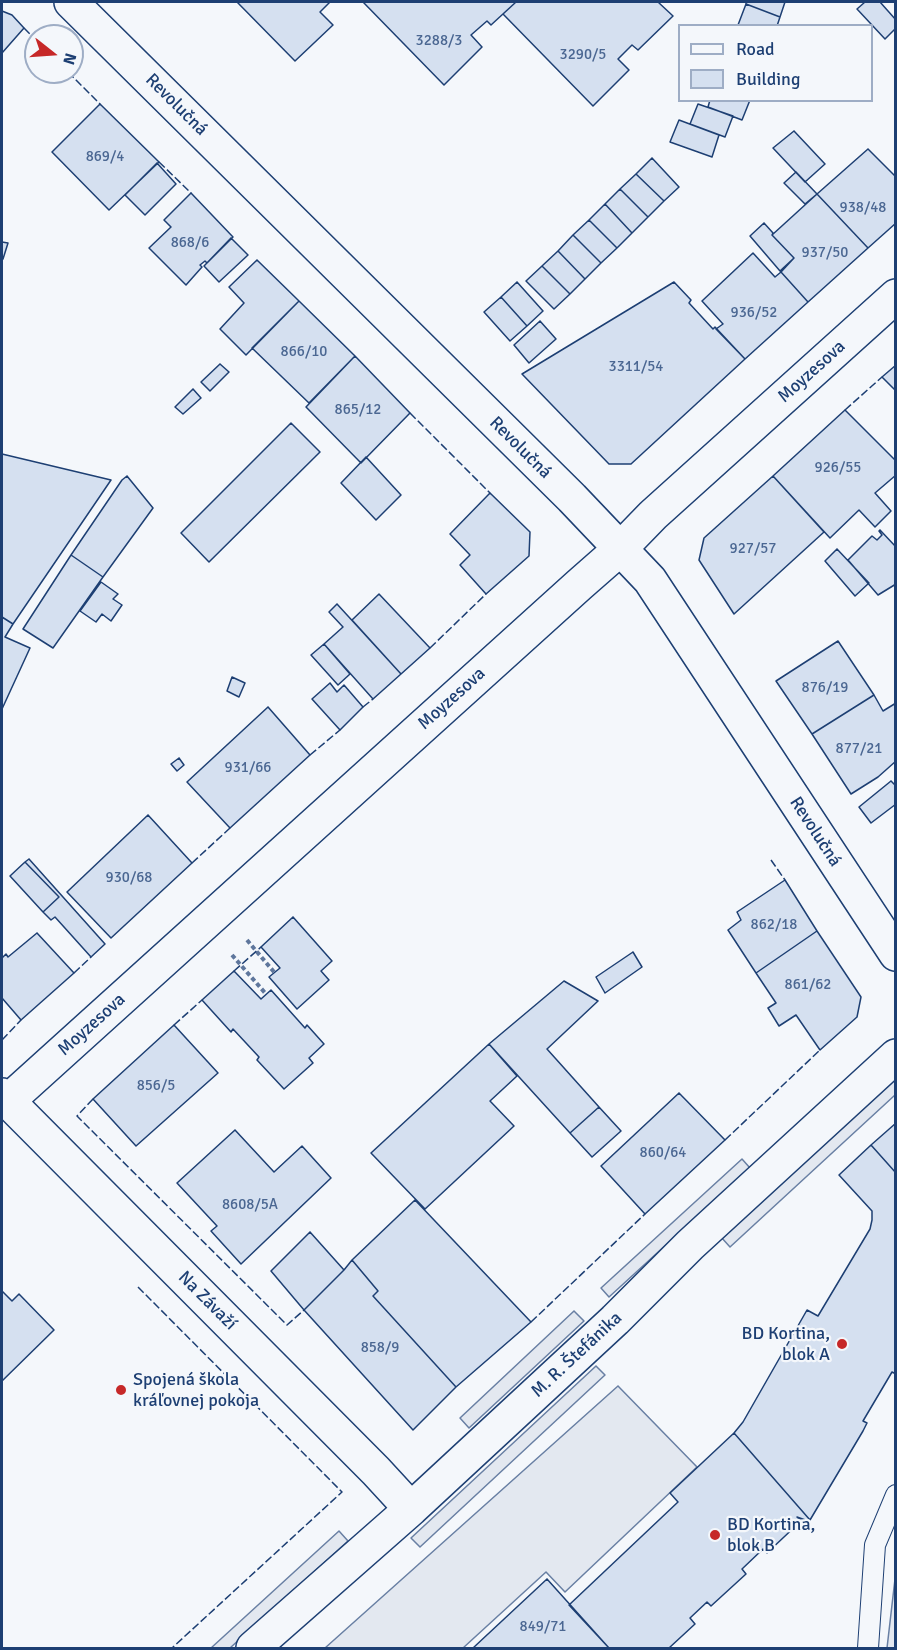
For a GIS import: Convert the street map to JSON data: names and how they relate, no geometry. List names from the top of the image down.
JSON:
{
  "streets": {
    "street": [
      "Revolučná",
      "Moyzesova",
      "Na Závaží",
      "M. R. Štefánika"
    ]
  },
  "crossings": [
    ["Revolučná", "Moyzesova"],
    ["Moyzesova", "Na Závaží"],
    ["Na Závaží", "M. R. Štefánika"]
  ],
  "places": ["BD Kortina, blok A", "Spojená škola kráľovnej pokoja", "BD Kortina, blok B"],
  "house_numbers": [
    "3288/3",
    "3290/5",
    "869/4",
    "938/48",
    "868/6",
    "937/50",
    "936/52",
    "866/10",
    "3311/54",
    "865/12",
    "926/55",
    "927/57",
    "876/19",
    "877/21",
    "931/66",
    "930/68",
    "862/18",
    "861/62",
    "856/5",
    "860/64",
    "8608/5A",
    "858/9",
    "849/71"
  ],
  "legend": ["Road", "Building"],
  "north": "right"
}
